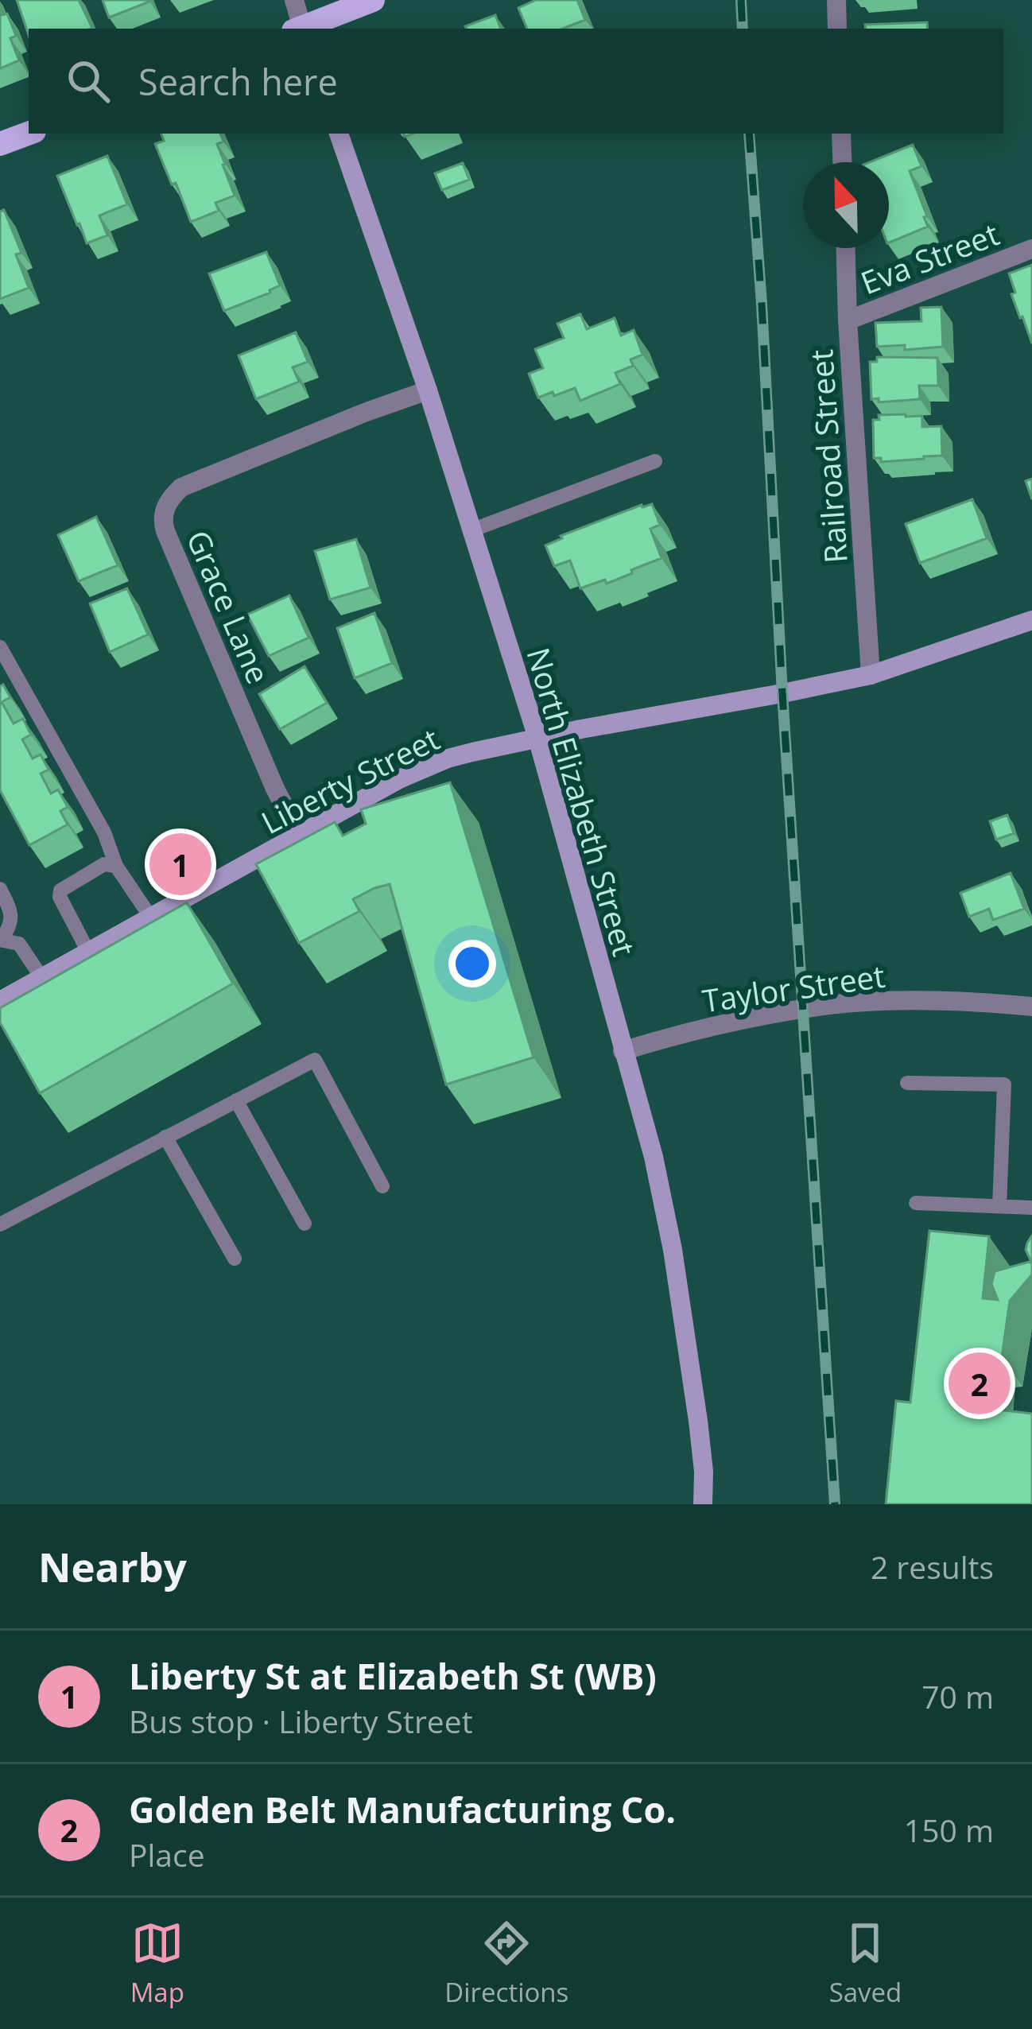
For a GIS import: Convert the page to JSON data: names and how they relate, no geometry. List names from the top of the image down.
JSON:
{
  "streets": {
    "main road": ["Liberty Street", "North Elizabeth Street"],
    "street": [
      "Eva Street",
      "Railroad Street",
      "Grace Lane",
      "Taylor Street"
    ]
  },
  "crossings": [
    ["Eva Street", "Railroad Street"],
    ["Railroad Street", "Liberty Street"],
    ["Grace Lane", "Liberty Street"],
    ["Grace Lane", "North Elizabeth Street"],
    ["Liberty Street", "North Elizabeth Street"],
    ["North Elizabeth Street", "Taylor Street"]
  ],
  "north": "top",
  "page": {
    "search": "Search here",
    "pins": ["1", "2"],
    "heading": ["Nearby", "2 results"],
    "list": [
      {
        "mark": "1",
        "name": "Liberty St at Elizabeth St (WB)",
        "note": "Bus stop · Liberty Street",
        "value": "70 m"
      },
      {
        "mark": "2",
        "name": "Golden Belt Manufacturing Co.",
        "note": "Place",
        "value": "150 m"
      }
    ],
    "nav": ["Map", "Directions", "Saved"]
  }
}
